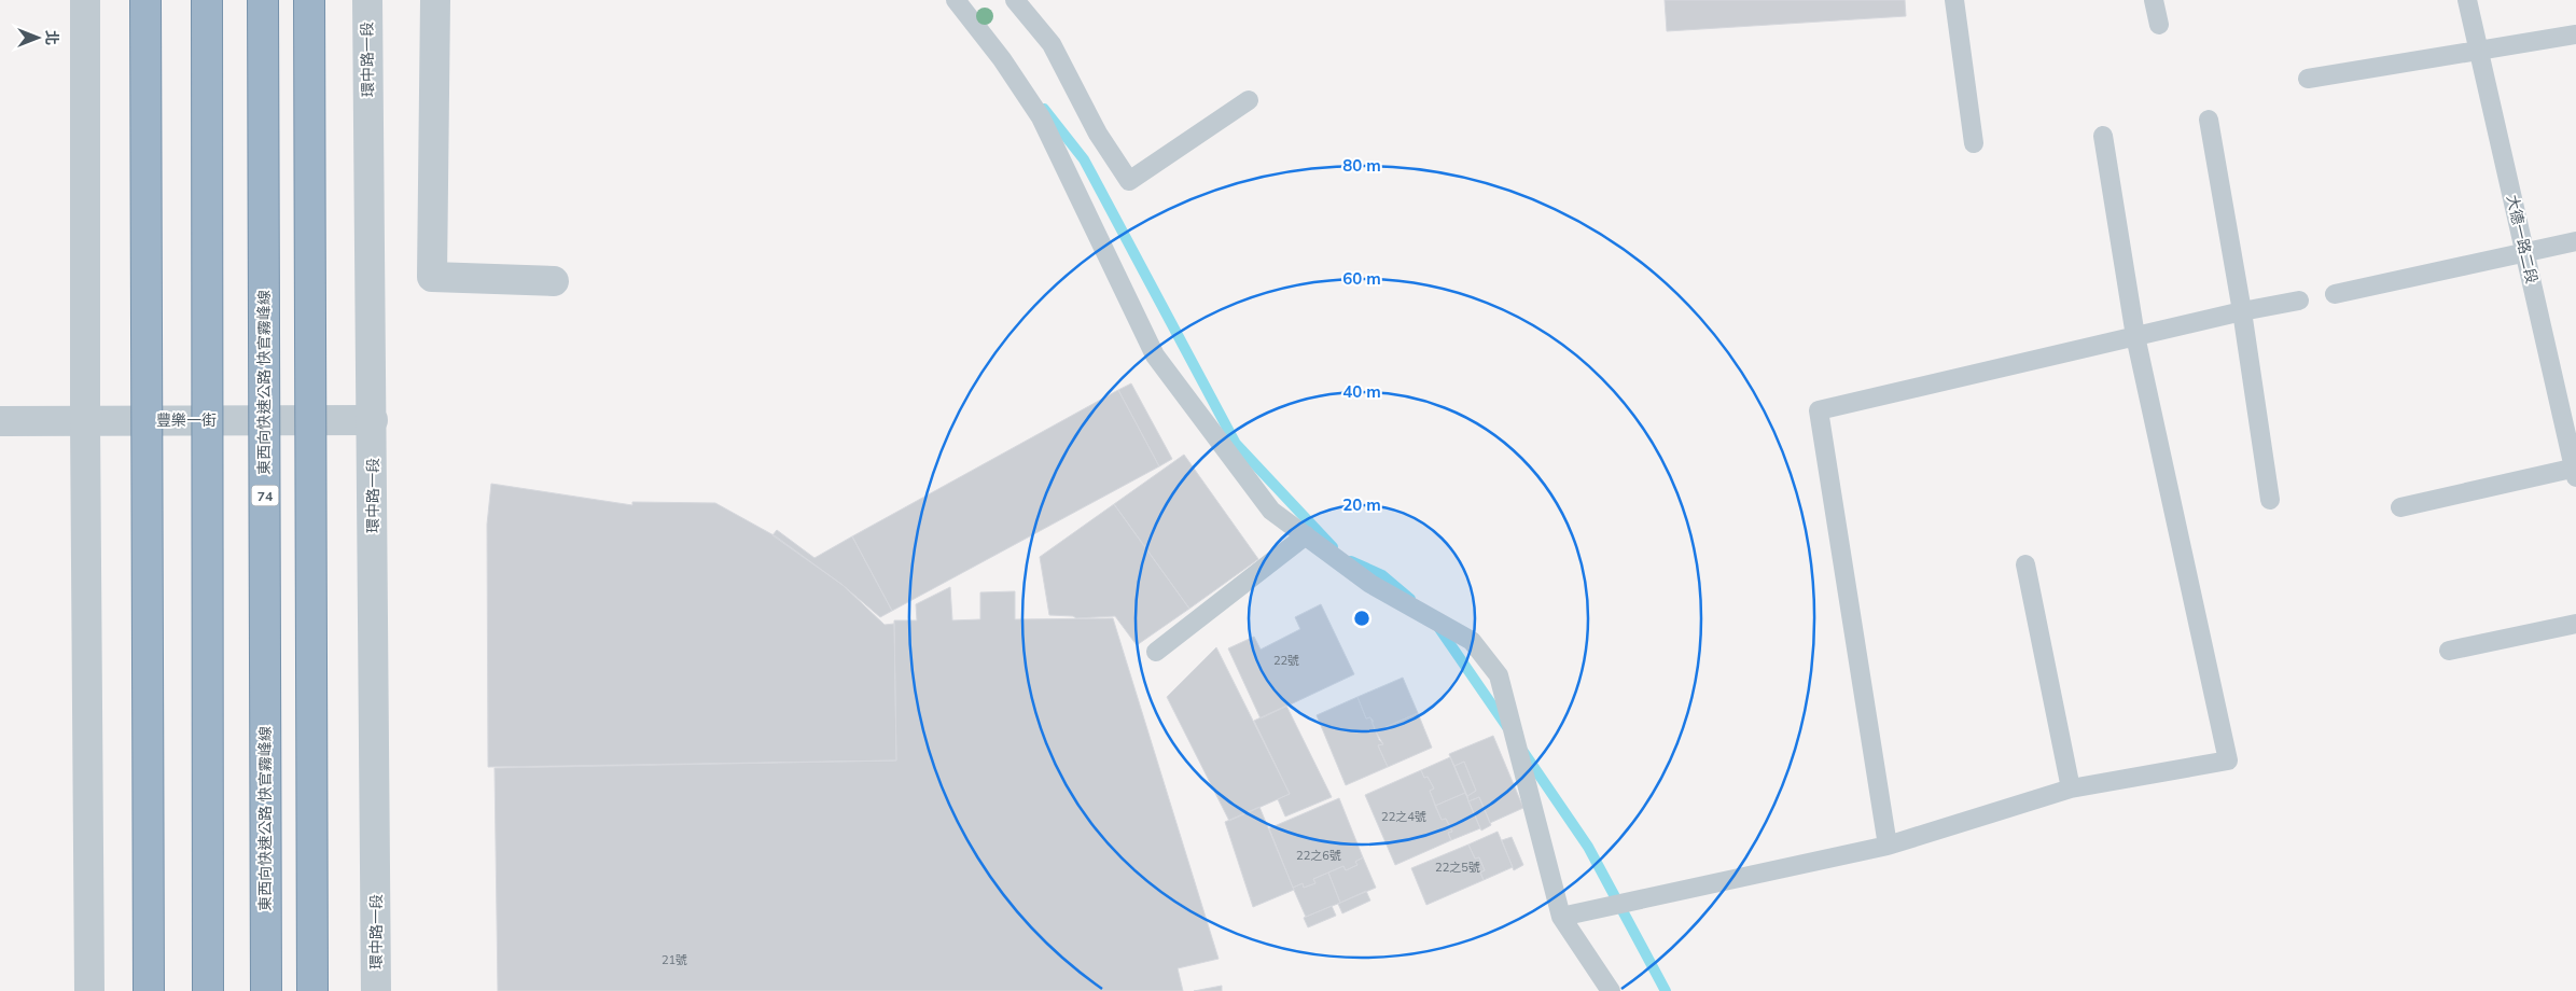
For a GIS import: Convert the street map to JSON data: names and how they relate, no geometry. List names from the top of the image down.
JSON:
{
  "streets": {
    "highway": ["東西向快速公路 快官霧峰線", "74"],
    "street": ["環中路一段", "豐樂一街"],
    "lane": ["大德一路二段"]
  },
  "crossings": [
    ["環中路一段", "豐樂一街"]
  ],
  "house_numbers": [
    "22號",
    "22之4號",
    "22之6號",
    "22之5號",
    "21號"
  ],
  "north": "right",
  "rings": [
    "80 m",
    "60 m",
    "40 m",
    "20 m"
  ]
}
